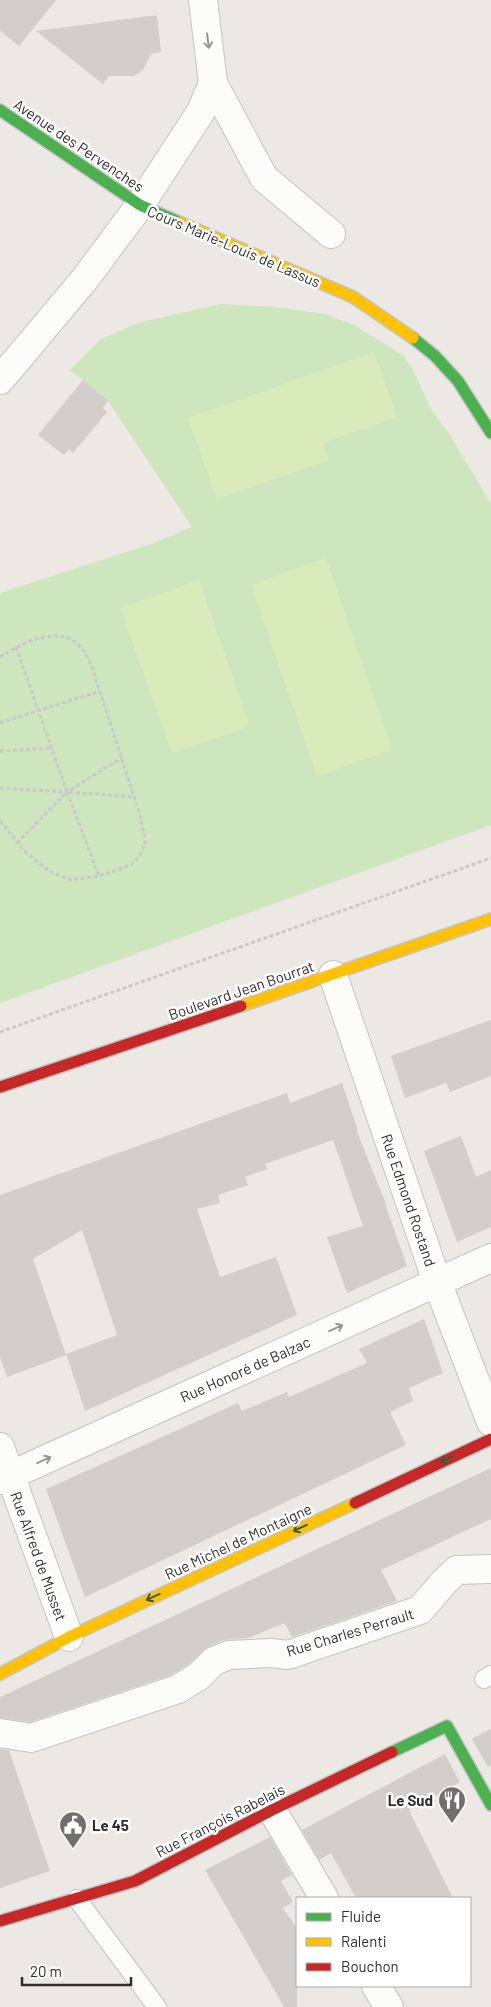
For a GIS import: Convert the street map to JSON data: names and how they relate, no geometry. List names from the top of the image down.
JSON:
{
  "streets": {
    "street": [
      "Avenue des Pervenches",
      "Cours Marie-Louis de Lassus",
      "Boulevard Jean Bourrat",
      "Rue Edmond Rostand",
      "Rue Honoré de Balzac",
      "Rue Michel de Montaigne",
      "Rue Alfred de Musset",
      "Rue Charles Perrault",
      "Rue François Rabelais"
    ]
  },
  "crossings": [
    ["Avenue des Pervenches", "Cours Marie-Louis de Lassus"],
    ["Boulevard Jean Bourrat", "Rue Edmond Rostand"],
    ["Rue Edmond Rostand", "Rue Honoré de Balzac"],
    ["Rue Honoré de Balzac", "Rue Alfred de Musset"],
    ["Rue Michel de Montaigne", "Rue Alfred de Musset"]
  ],
  "one_way": ["Rue Honoré de Balzac", "Rue Michel de Montaigne"],
  "places": {
    "restaurant": ["Le Sud"],
    "public building": ["Le 45"]
  },
  "legend": ["Fluide", "Ralenti", "Bouchon"],
  "scale_bar": "20 m"
}
